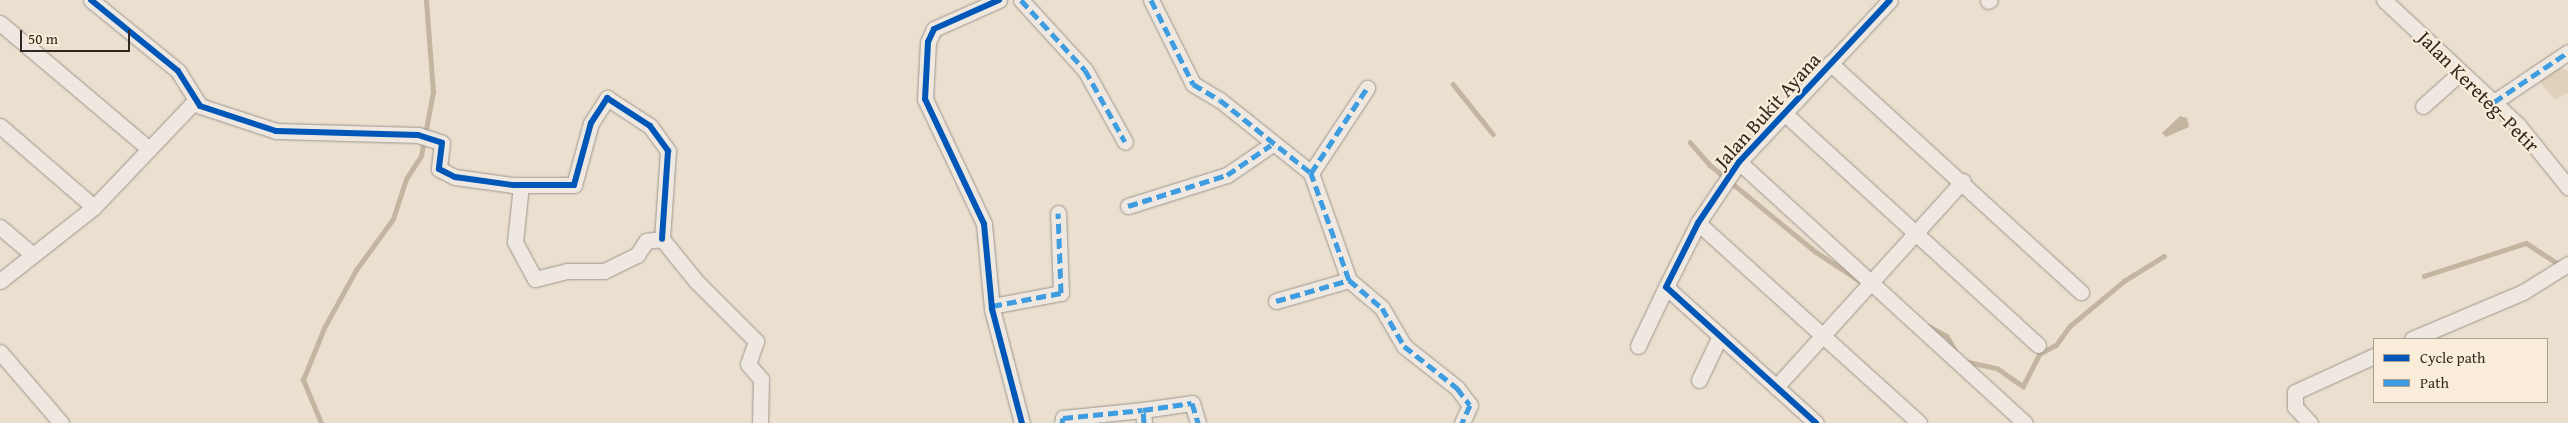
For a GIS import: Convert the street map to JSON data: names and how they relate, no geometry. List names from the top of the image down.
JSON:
{
  "streets": {
    "street": ["Jalan Kereteg–Petir", "Jalan Bukit Ayana"]
  },
  "legend": ["Cycle path", "Path"],
  "scale_bar": "50 m"
}
